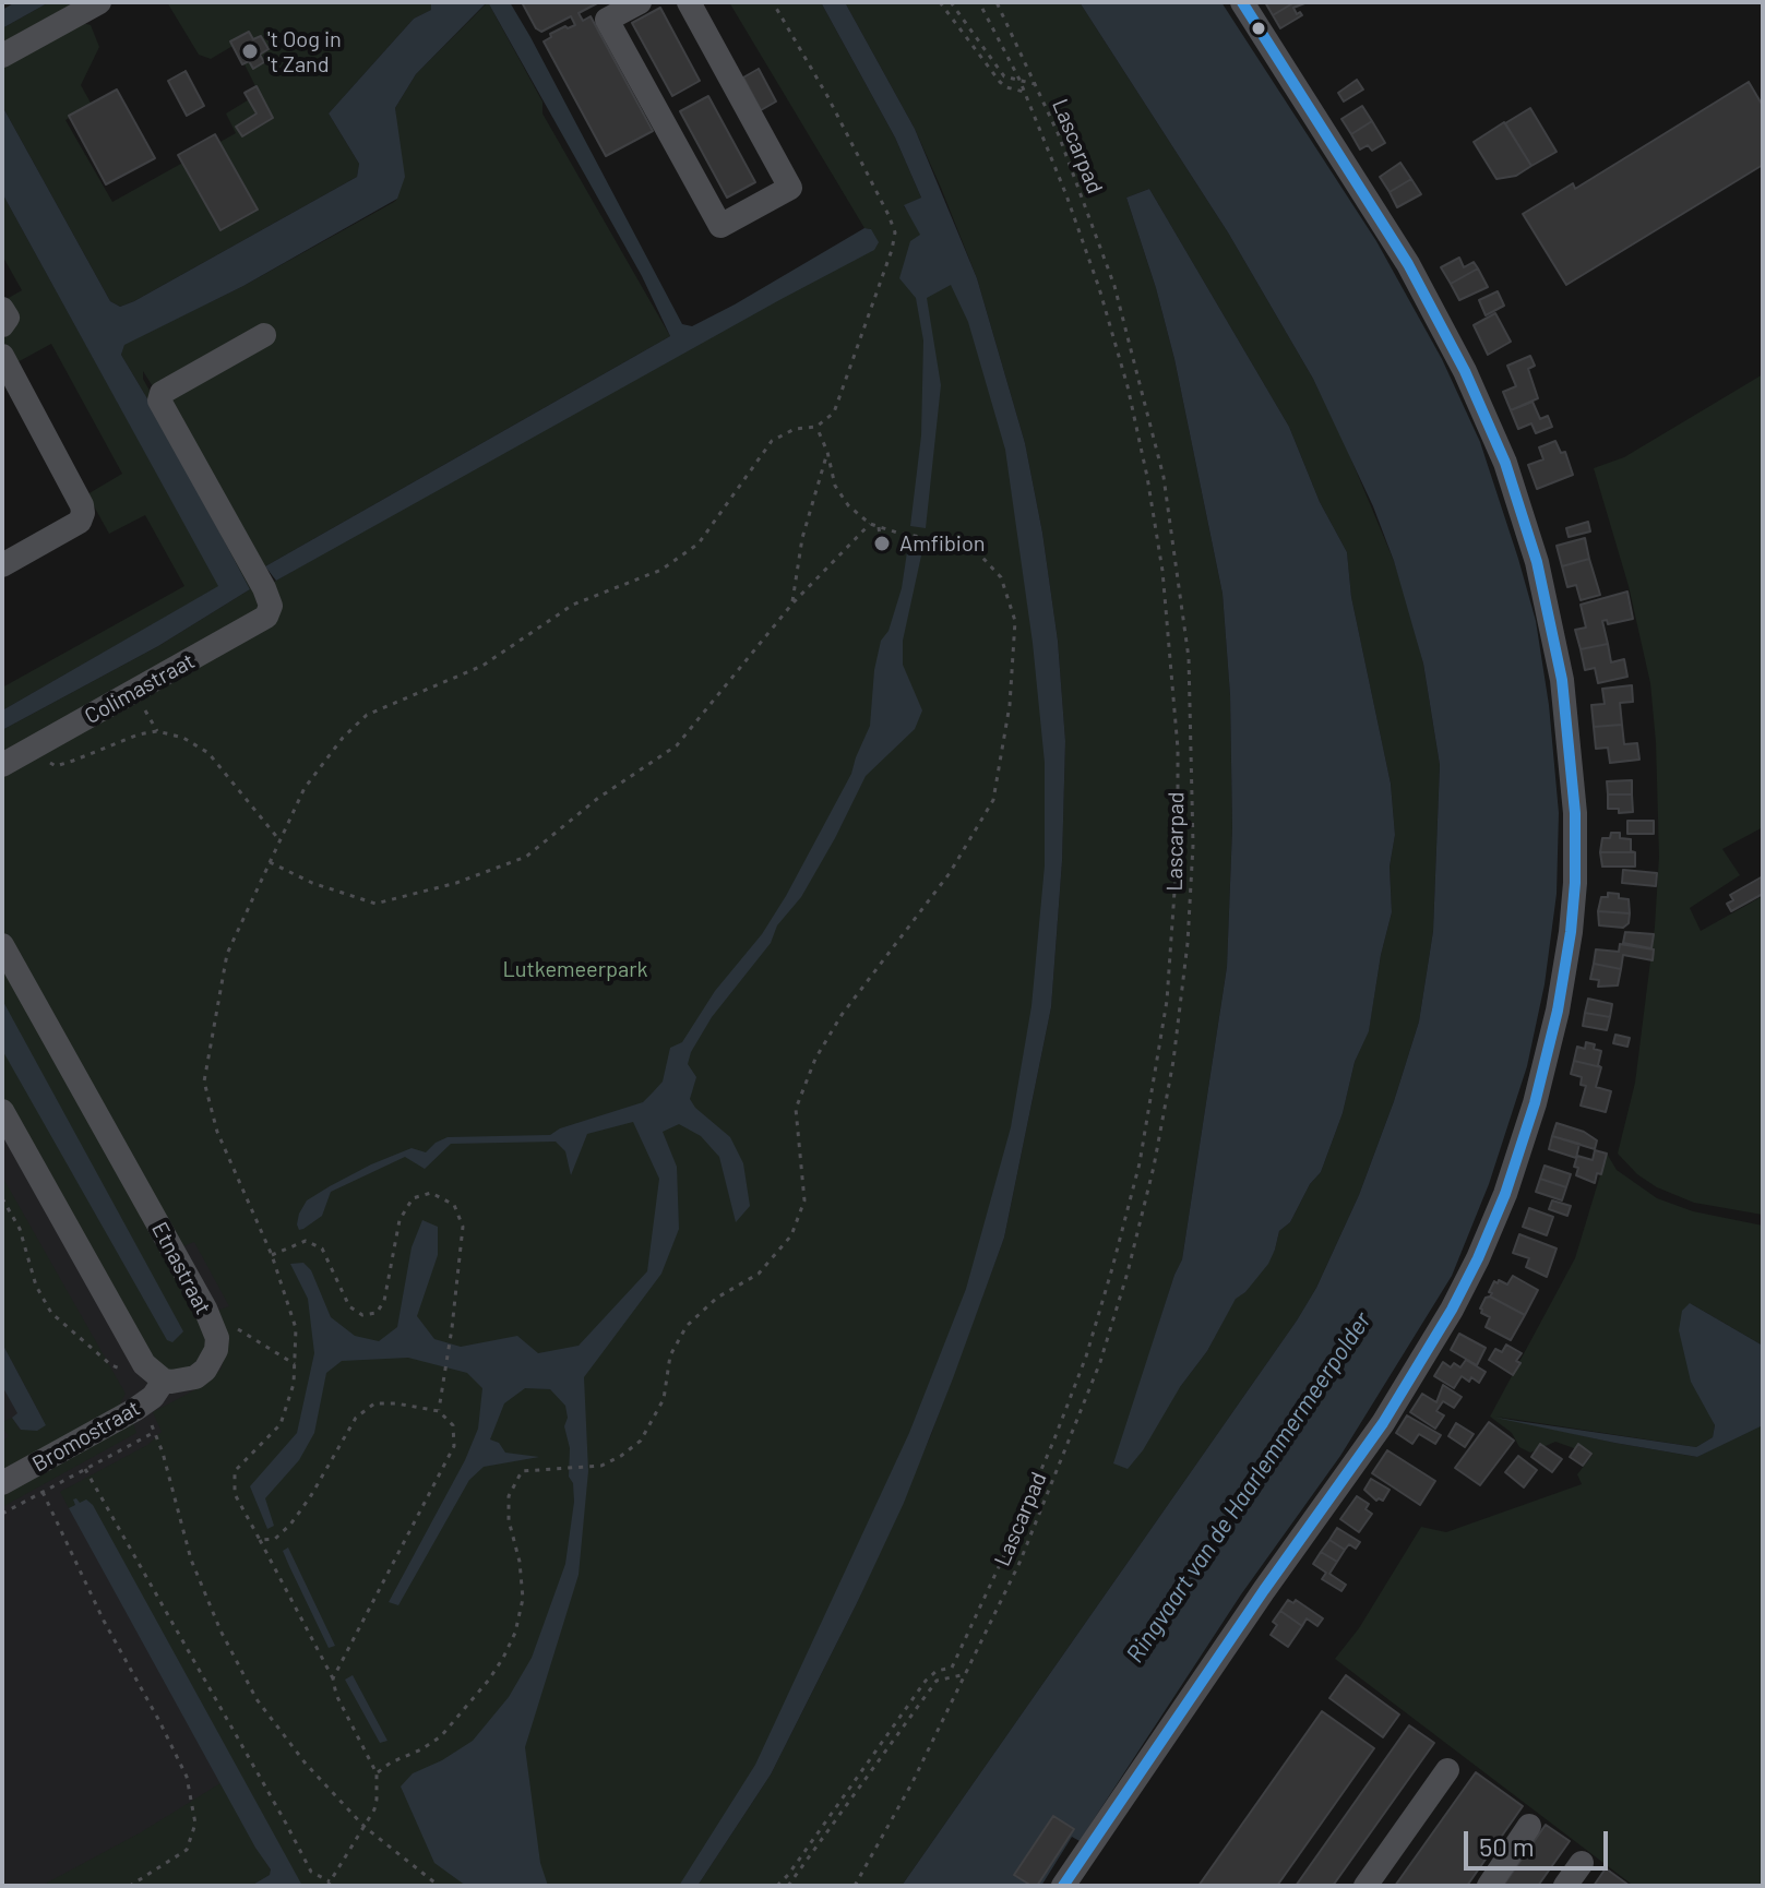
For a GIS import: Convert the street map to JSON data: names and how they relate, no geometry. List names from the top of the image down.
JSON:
{
  "streets": {
    "street": ["Colimastraat", "Etnastraat", "Bromostraat"],
    "path": ["Lascarpad"]
  },
  "crossings": [
    ["Etnastraat", "Bromostraat"]
  ],
  "water": ["Ringvaart van de Haarlemmermeerpolder"],
  "parks": ["Lutkemeerpark"],
  "places": ["'t Oog in 't Zand", "Amfibion"],
  "scale_bar": "50 m"
}
